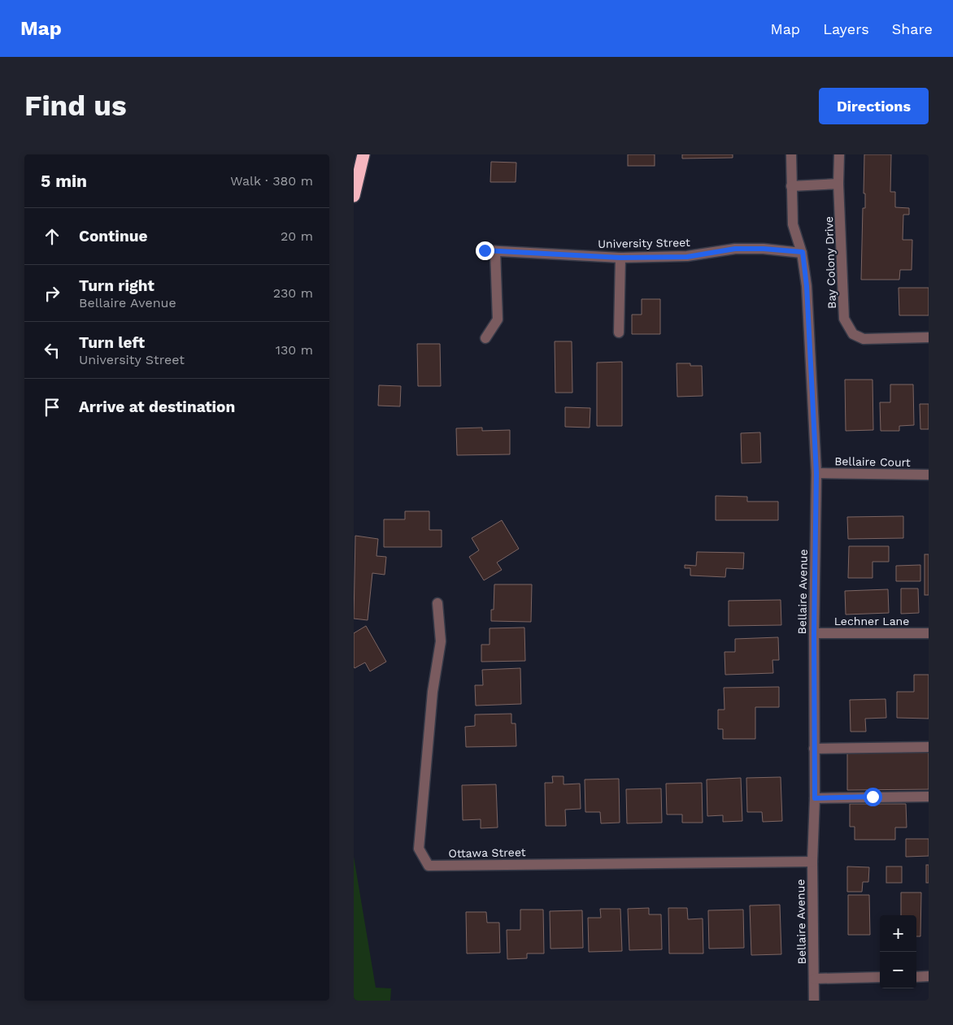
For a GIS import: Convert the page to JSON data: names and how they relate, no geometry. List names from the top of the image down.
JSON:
{
  "streets": {
    "street": [
      "University Street",
      "Bay Colony Drive",
      "Bellaire Court",
      "Bellaire Avenue",
      "Lechner Lane",
      "Ottawa Street"
    ]
  },
  "crossings": [
    ["University Street", "Bellaire Avenue"],
    ["Bellaire Court", "Bellaire Avenue"],
    ["Bellaire Avenue", "Lechner Lane"],
    ["Bellaire Avenue", "Ottawa Street"]
  ],
  "page": {
    "header": "Map",
    "nav": ["Map", "Layers", "Share"],
    "buttons": "Directions",
    "title": "Find us",
    "heading": ["5 min", "Walk · 380 m"],
    "list": [
      ["Continue", "20 m"],
      ["Turn right", "Bellaire Avenue", "230 m"],
      ["Turn left", "University Street", "130 m"],
      "Arrive at destination"
    ],
    "map_buttons": ["+", "−"]
  }
}
